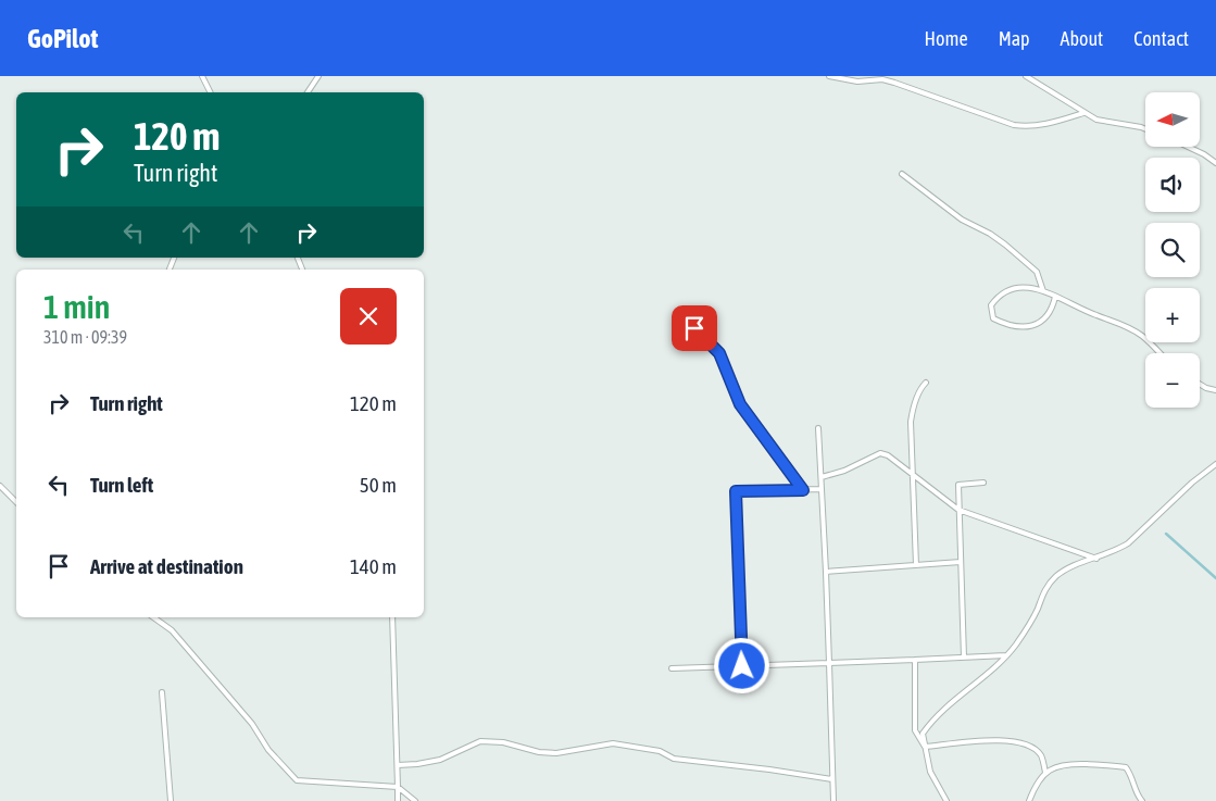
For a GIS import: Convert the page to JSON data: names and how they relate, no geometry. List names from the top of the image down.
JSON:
{
  "north": "left",
  "page": {
    "header": "GoPilot",
    "nav": [
      "Home",
      "Map",
      "About",
      "Contact"
    ],
    "map_buttons": ["+", "−"],
    "turn": ["120 m", "Turn right"],
    "heading": ["1 min", "310 m · 09:39"],
    "list": [
      {
        "name": "Turn right",
        "value": "120 m"
      },
      {
        "name": "Turn left",
        "value": "50 m"
      },
      {
        "name": "Arrive at destination",
        "value": "140 m"
      }
    ]
  }
}
